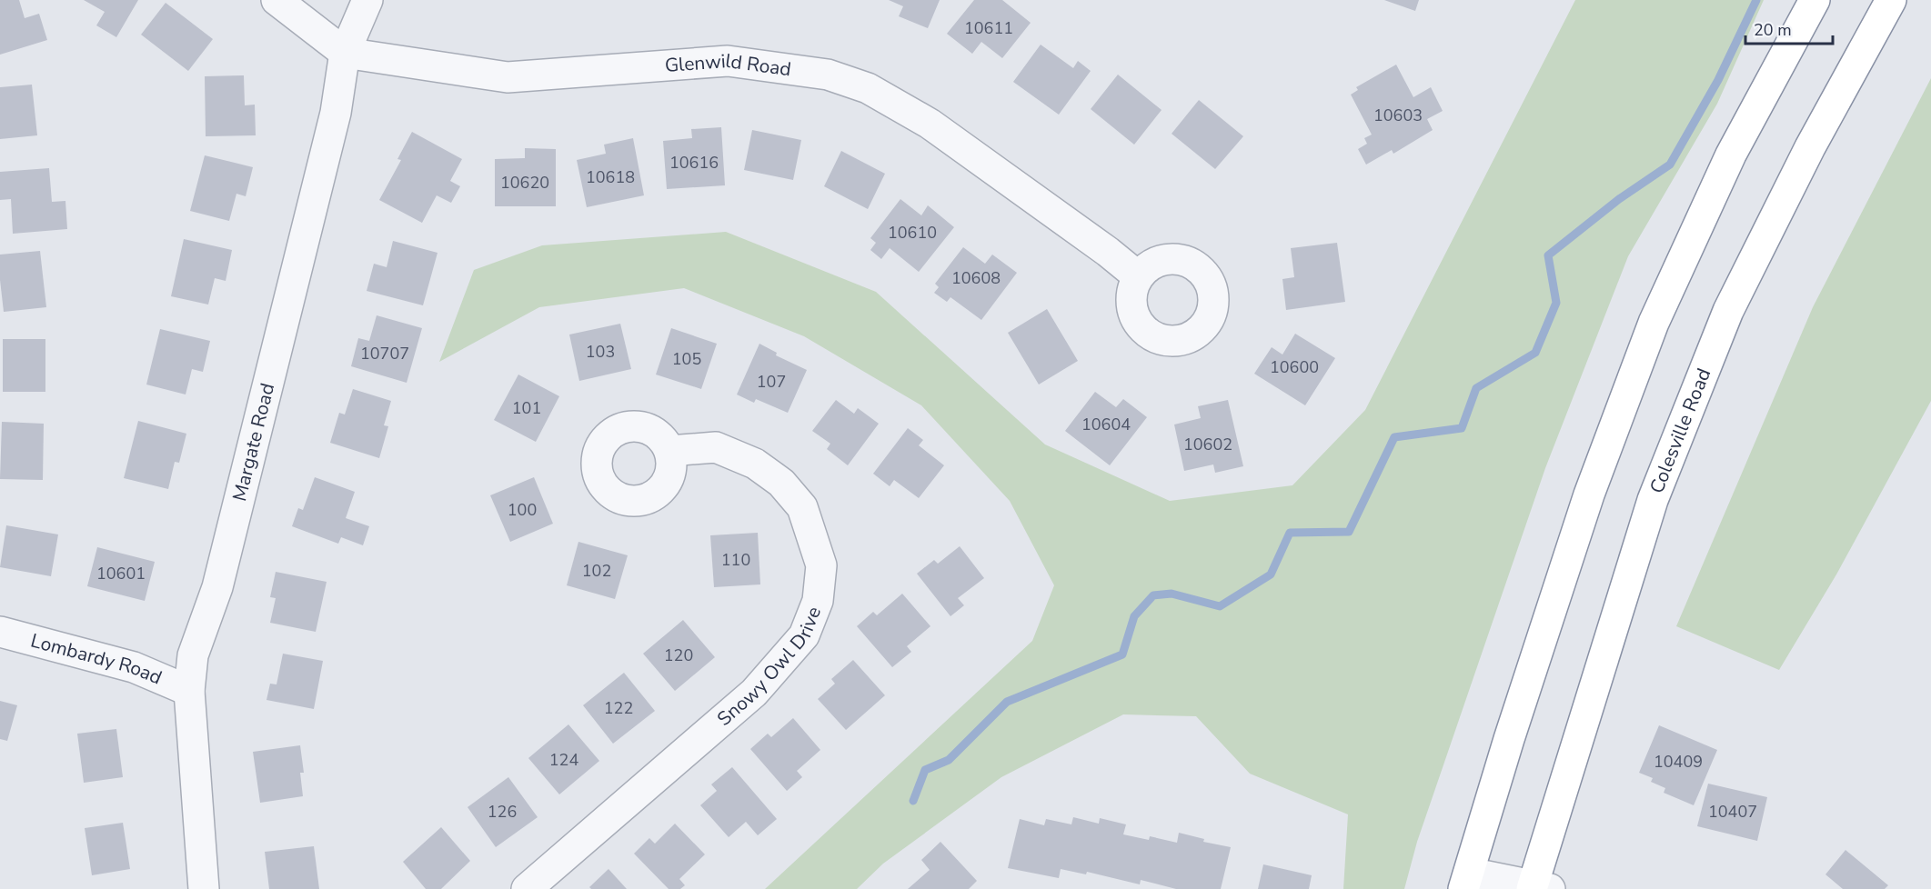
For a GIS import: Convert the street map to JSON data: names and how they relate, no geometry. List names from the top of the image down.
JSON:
{
  "streets": {
    "highway": ["Colesville Road"],
    "street": [
      "Glenwild Road",
      "Margate Road",
      "Lombardy Road",
      "Snowy Owl Drive"
    ]
  },
  "crossings": [
    ["Glenwild Road", "Margate Road"],
    ["Margate Road", "Lombardy Road"]
  ],
  "house_numbers": [
    "10611",
    "10603",
    "10616",
    "10618",
    "10620",
    "10610",
    "10608",
    "103",
    "10707",
    "105",
    "10600",
    "107",
    "101",
    "10604",
    "10602",
    "100",
    "110",
    "102",
    "10601",
    "120",
    "122",
    "124",
    "10409",
    "126",
    "10407"
  ],
  "scale_bar": "20 m"
}
